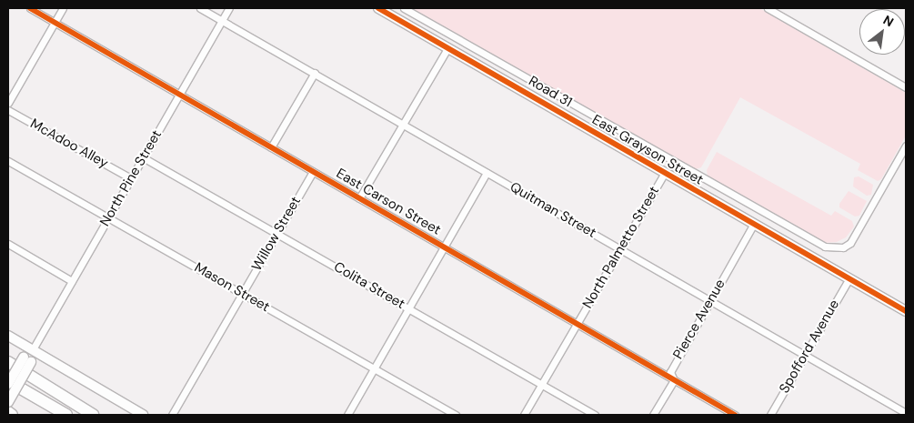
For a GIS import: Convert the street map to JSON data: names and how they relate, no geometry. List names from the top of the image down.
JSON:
{
  "streets": {
    "street": [
      "Road 31",
      "McAdoo Alley",
      "East Grayson Street",
      "North Pine Street",
      "East Carson Street",
      "Quitman Street",
      "Willow Street",
      "North Palmetto Street",
      "Colita Street",
      "Mason Street",
      "Pierce Avenue",
      "Spofford Avenue"
    ]
  },
  "crossings": [
    ["McAdoo Alley", "North Pine Street"],
    ["East Grayson Street", "North Palmetto Street"],
    ["East Grayson Street", "Pierce Avenue"],
    ["East Grayson Street", "Spofford Avenue"],
    ["North Pine Street", "East Carson Street"],
    ["North Pine Street", "Quitman Street"],
    ["North Pine Street", "Colita Street"],
    ["North Pine Street", "Mason Street"],
    ["East Carson Street", "Willow Street"],
    ["East Carson Street", "North Palmetto Street"],
    ["East Carson Street", "Pierce Avenue"],
    ["Quitman Street", "North Palmetto Street"],
    ["Quitman Street", "Pierce Avenue"],
    ["Quitman Street", "Spofford Avenue"],
    ["Willow Street", "Colita Street"],
    ["Willow Street", "Mason Street"],
    ["North Palmetto Street", "Colita Street"]
  ],
  "north": "top right"
}
